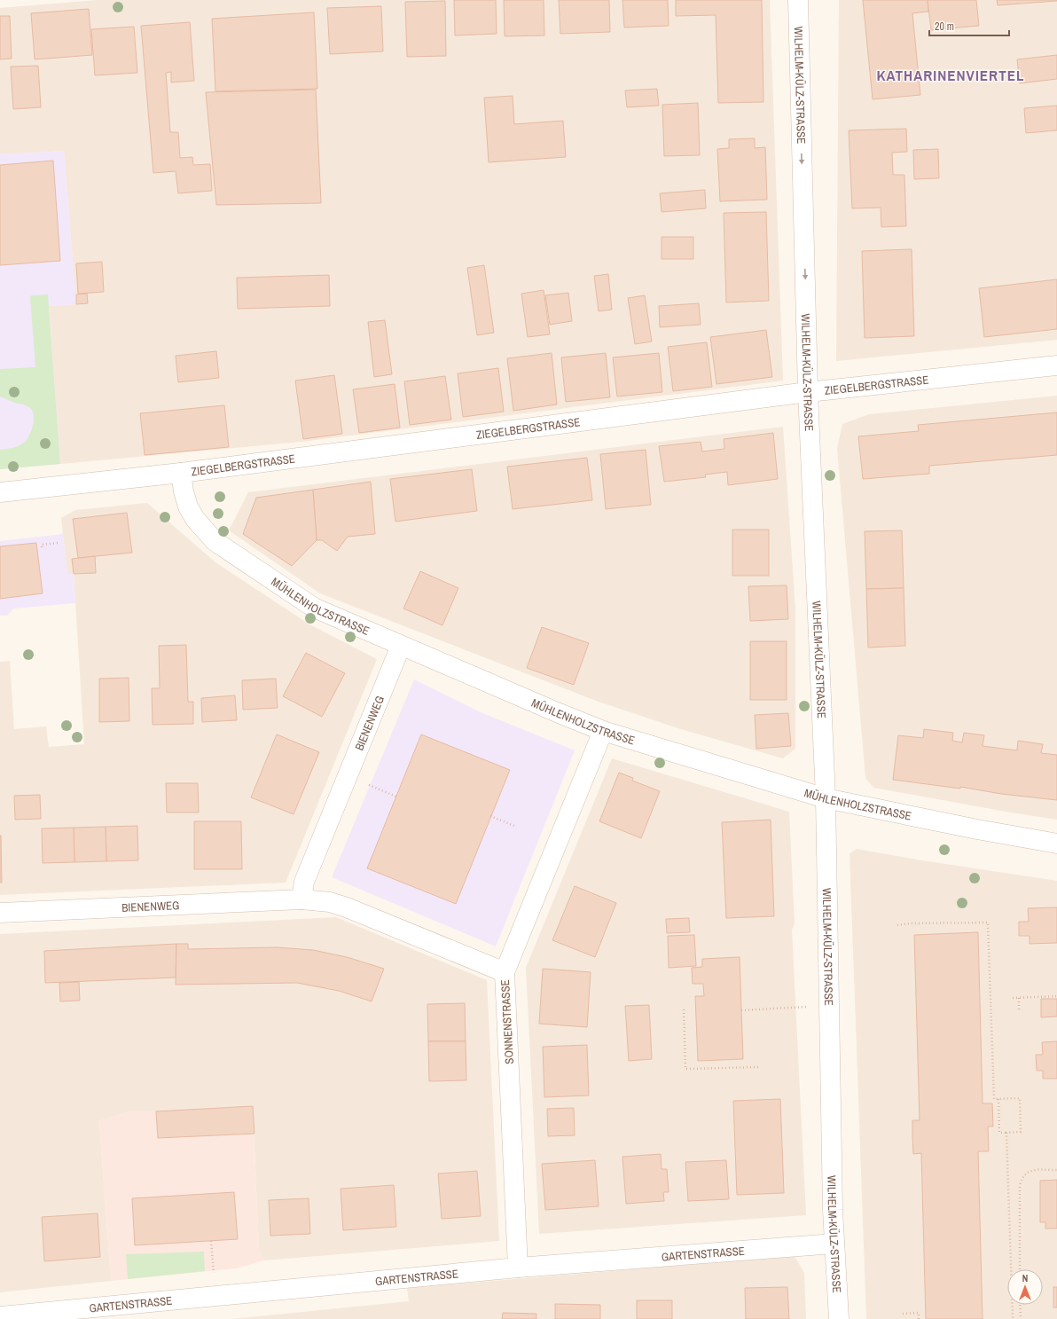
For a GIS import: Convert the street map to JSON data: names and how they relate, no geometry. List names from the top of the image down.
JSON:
{
  "streets": {
    "street": [
      "WILHELM-KÜLZ-STRASSE",
      "ZIEGELBERGSTRASSE",
      "MÜHLENHOLZSTRASSE",
      "BIENENWEG",
      "SONNENSTRASSE",
      "GARTENSTRASSE"
    ]
  },
  "crossings": [
    ["WILHELM-KÜLZ-STRASSE", "ZIEGELBERGSTRASSE"],
    ["WILHELM-KÜLZ-STRASSE", "MÜHLENHOLZSTRASSE"],
    ["WILHELM-KÜLZ-STRASSE", "GARTENSTRASSE"],
    ["ZIEGELBERGSTRASSE", "MÜHLENHOLZSTRASSE"],
    ["MÜHLENHOLZSTRASSE", "BIENENWEG"],
    ["MÜHLENHOLZSTRASSE", "SONNENSTRASSE"],
    ["BIENENWEG", "SONNENSTRASSE"],
    ["SONNENSTRASSE", "GARTENSTRASSE"]
  ],
  "districts": ["KATHARINENVIERTEL"],
  "scale_bar": "20 m",
  "north": "top"
}
